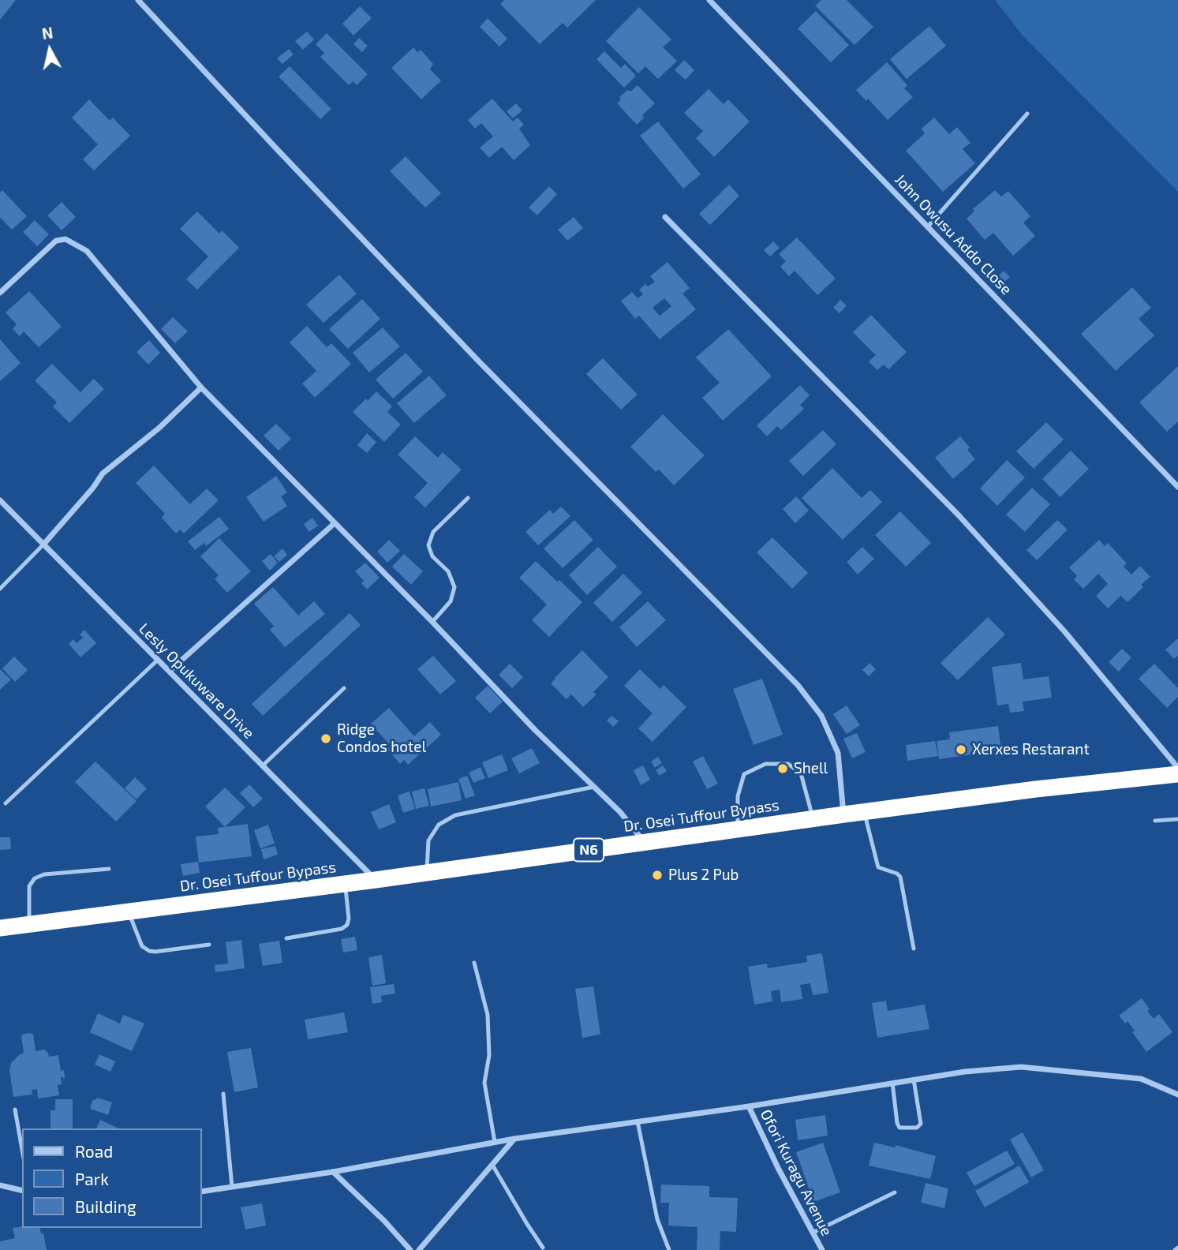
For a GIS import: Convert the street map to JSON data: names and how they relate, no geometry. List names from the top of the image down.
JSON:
{
  "streets": {
    "highway": ["Dr. Osei Tuffour Bypass", "N6"],
    "street": ["John Owusu Addo Close", "Lesly Opukuware Drive", "Ofori Kuragu Avenue"]
  },
  "crossings": [
    ["Lesly Opukuware Drive", "Dr. Osei Tuffour Bypass"]
  ],
  "places": [
    "Ridge Condos hotel",
    "Xerxes Restarant",
    "Shell",
    "Plus 2 Pub"
  ],
  "legend": ["Road", "Park", "Building"],
  "north": "top"
}
